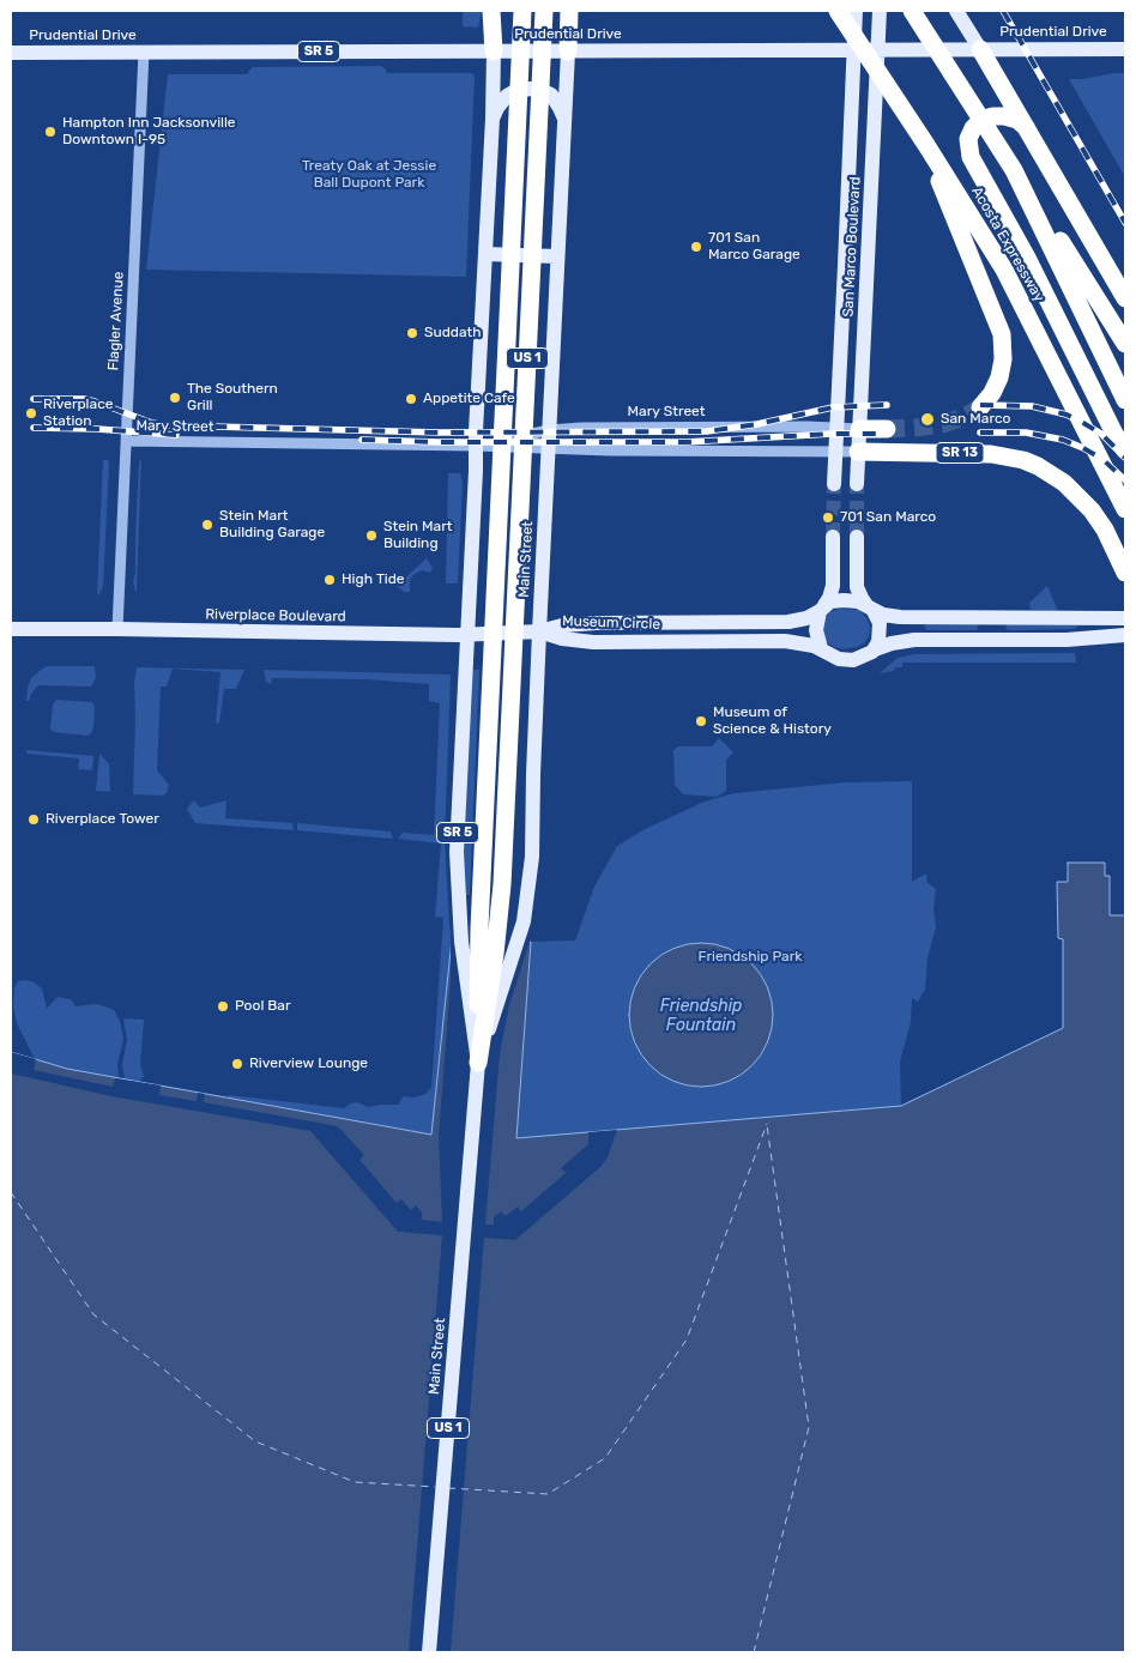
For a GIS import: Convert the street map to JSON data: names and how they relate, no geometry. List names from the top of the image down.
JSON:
{
  "streets": {
    "highway": ["Acosta Expressway", "US 1", "SR 13"],
    "main road": [
      "Prudential Drive",
      "SR 5",
      "San Marco Boulevard",
      "Main Street",
      "Riverplace Boulevard",
      "Museum Circle"
    ],
    "street": ["Flagler Avenue", "Mary Street"]
  },
  "crossings": [
    ["Prudential Drive", "San Marco Boulevard"],
    ["Prudential Drive", "Flagler Avenue"],
    ["Prudential Drive", "Main Street"],
    ["San Marco Boulevard", "Mary Street"],
    ["San Marco Boulevard", "SR 13"],
    ["Flagler Avenue", "Mary Street"],
    ["Flagler Avenue", "Riverplace Boulevard"],
    ["US 1", "Main Street"],
    ["Mary Street", "SR 13"],
    ["Mary Street", "Main Street"],
    ["Main Street", "Riverplace Boulevard"],
    ["Main Street", "Museum Circle"],
    ["Riverplace Boulevard", "Museum Circle"]
  ],
  "water": ["Friendship Fountain"],
  "parks": ["Treaty Oak at Jessie Ball Dupont Park", "Friendship Park"],
  "places": [
    "Hampton Inn Jacksonville Downtown I-95",
    "701 San Marco Garage",
    "Suddath",
    "The Southern Grill",
    "Appetite Cafe",
    "Riverplace Station",
    "San Marco",
    "701 San Marco",
    "Stein Mart Building Garage",
    "Stein Mart Building",
    "High Tide",
    "Museum of Science & History",
    "Riverplace Tower",
    "Pool Bar",
    "Riverview Lounge"
  ]
}
